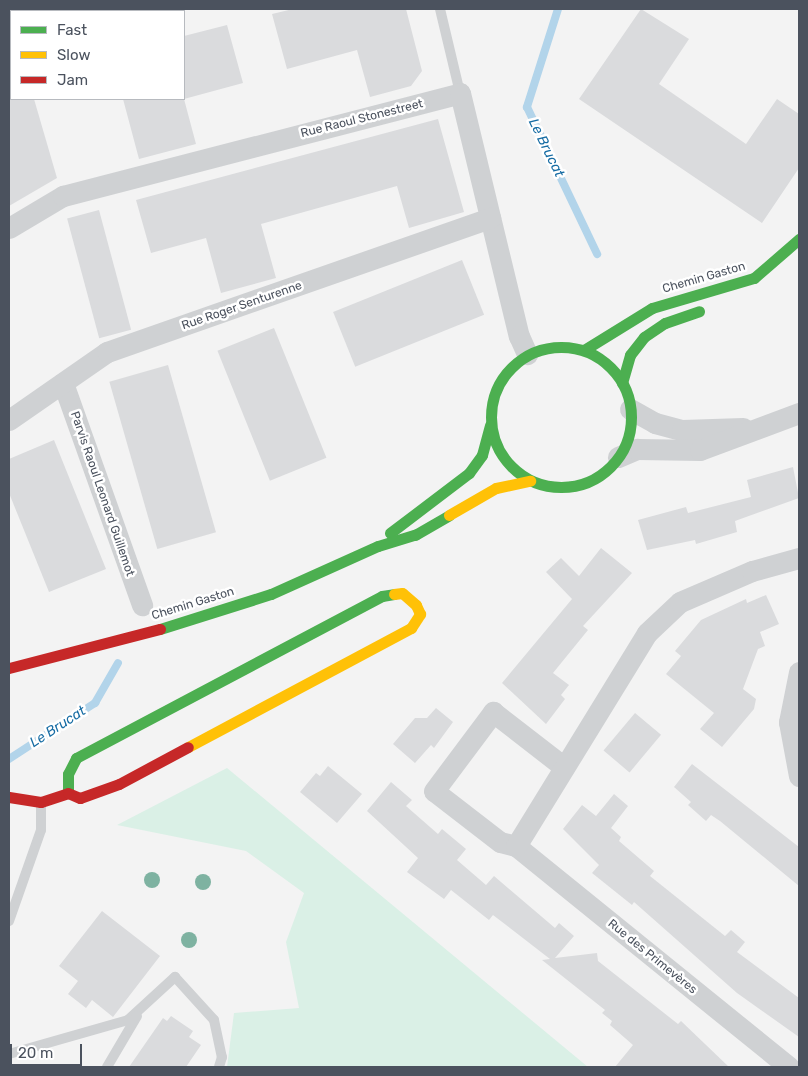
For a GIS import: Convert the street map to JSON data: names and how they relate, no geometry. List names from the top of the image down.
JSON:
{
  "streets": {
    "street": [
      "Rue Raoul Stonestreet",
      "Chemin Gaston",
      "Rue Roger Senturenne",
      "Parvis Raoul Leonard Guillemot",
      "Rue des Primevères"
    ]
  },
  "crossings": [
    ["Rue Roger Senturenne", "Parvis Raoul Leonard Guillemot"]
  ],
  "water": ["Le Brucat"],
  "legend": ["Fast", "Slow", "Jam"],
  "scale_bar": "20 m"
}
